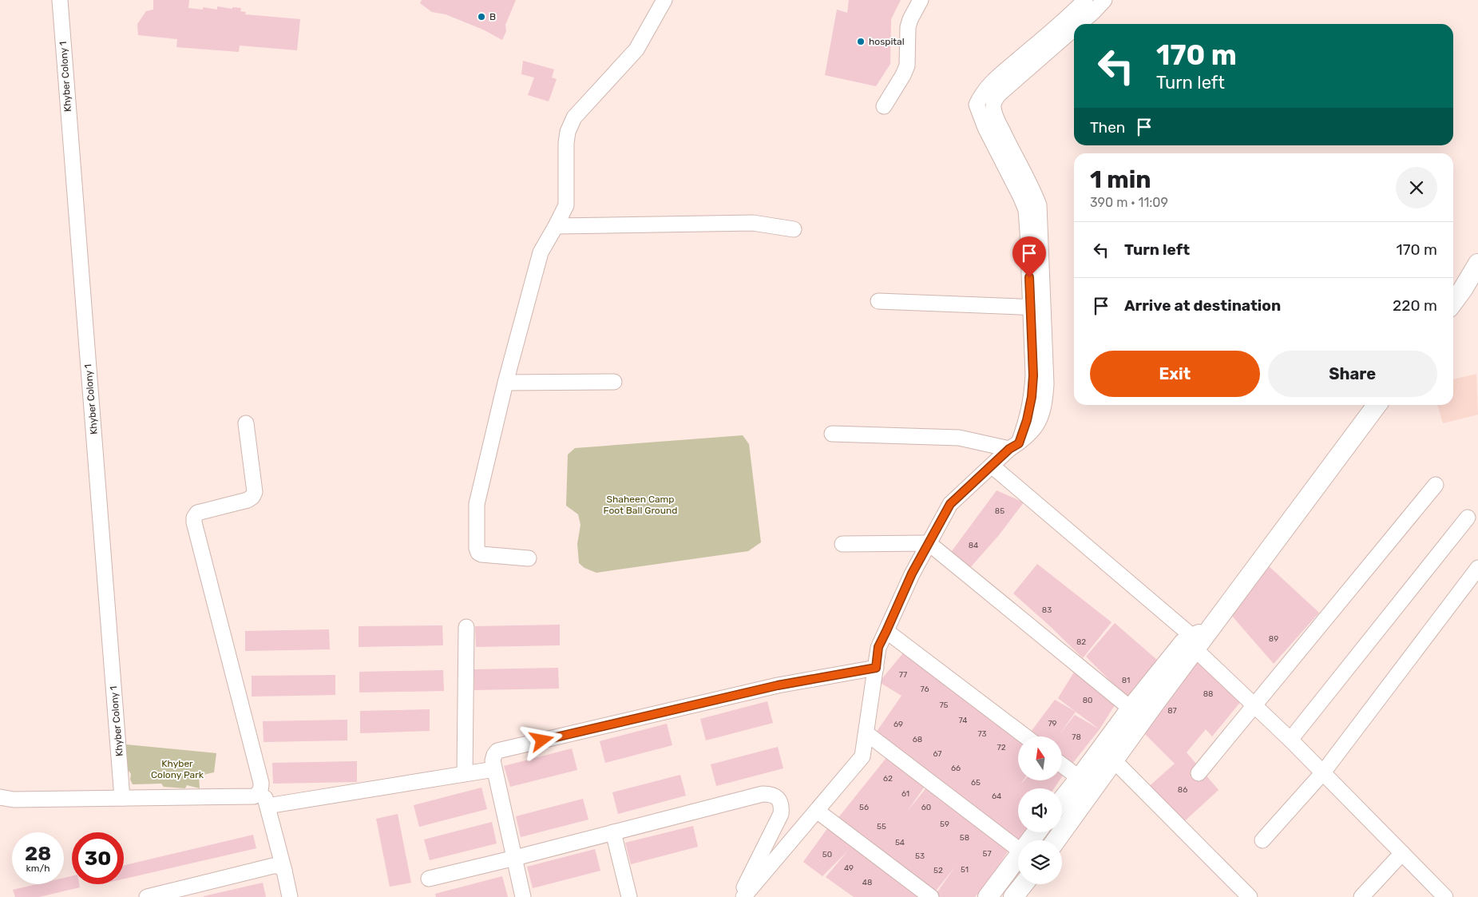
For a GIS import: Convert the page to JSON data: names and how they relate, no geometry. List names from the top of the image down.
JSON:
{
  "streets": {
    "street": ["Khyber Colony 1"]
  },
  "parks": ["Shaheen Camp Foot Ball Ground", "Khyber Colony Park"],
  "places": ["B", "hospital"],
  "house_numbers": [
    "85",
    "84",
    "83",
    "89",
    "82",
    "77",
    "81",
    "76",
    "88",
    "80",
    "75",
    "87",
    "74",
    "79",
    "69",
    "73",
    "78",
    "68",
    "72",
    "67",
    "66",
    "62",
    "65",
    "86",
    "61",
    "64",
    "56",
    "60",
    "59",
    "55",
    "58",
    "54",
    "57",
    "50",
    "53",
    "49",
    "51",
    "52",
    "48"
  ],
  "north": "top",
  "page": {
    "turn": ["170 m", "Turn left"],
    "then": "Then",
    "heading": ["1 min", "390 m · 11:09"],
    "list": [
      {
        "name": "Turn left",
        "value": "170 m"
      },
      {
        "name": "Arrive at destination",
        "value": "220 m"
      }
    ],
    "buttons": ["Exit", "Share"],
    "speed": "28 km/h",
    "limit": "30"
  }
}
